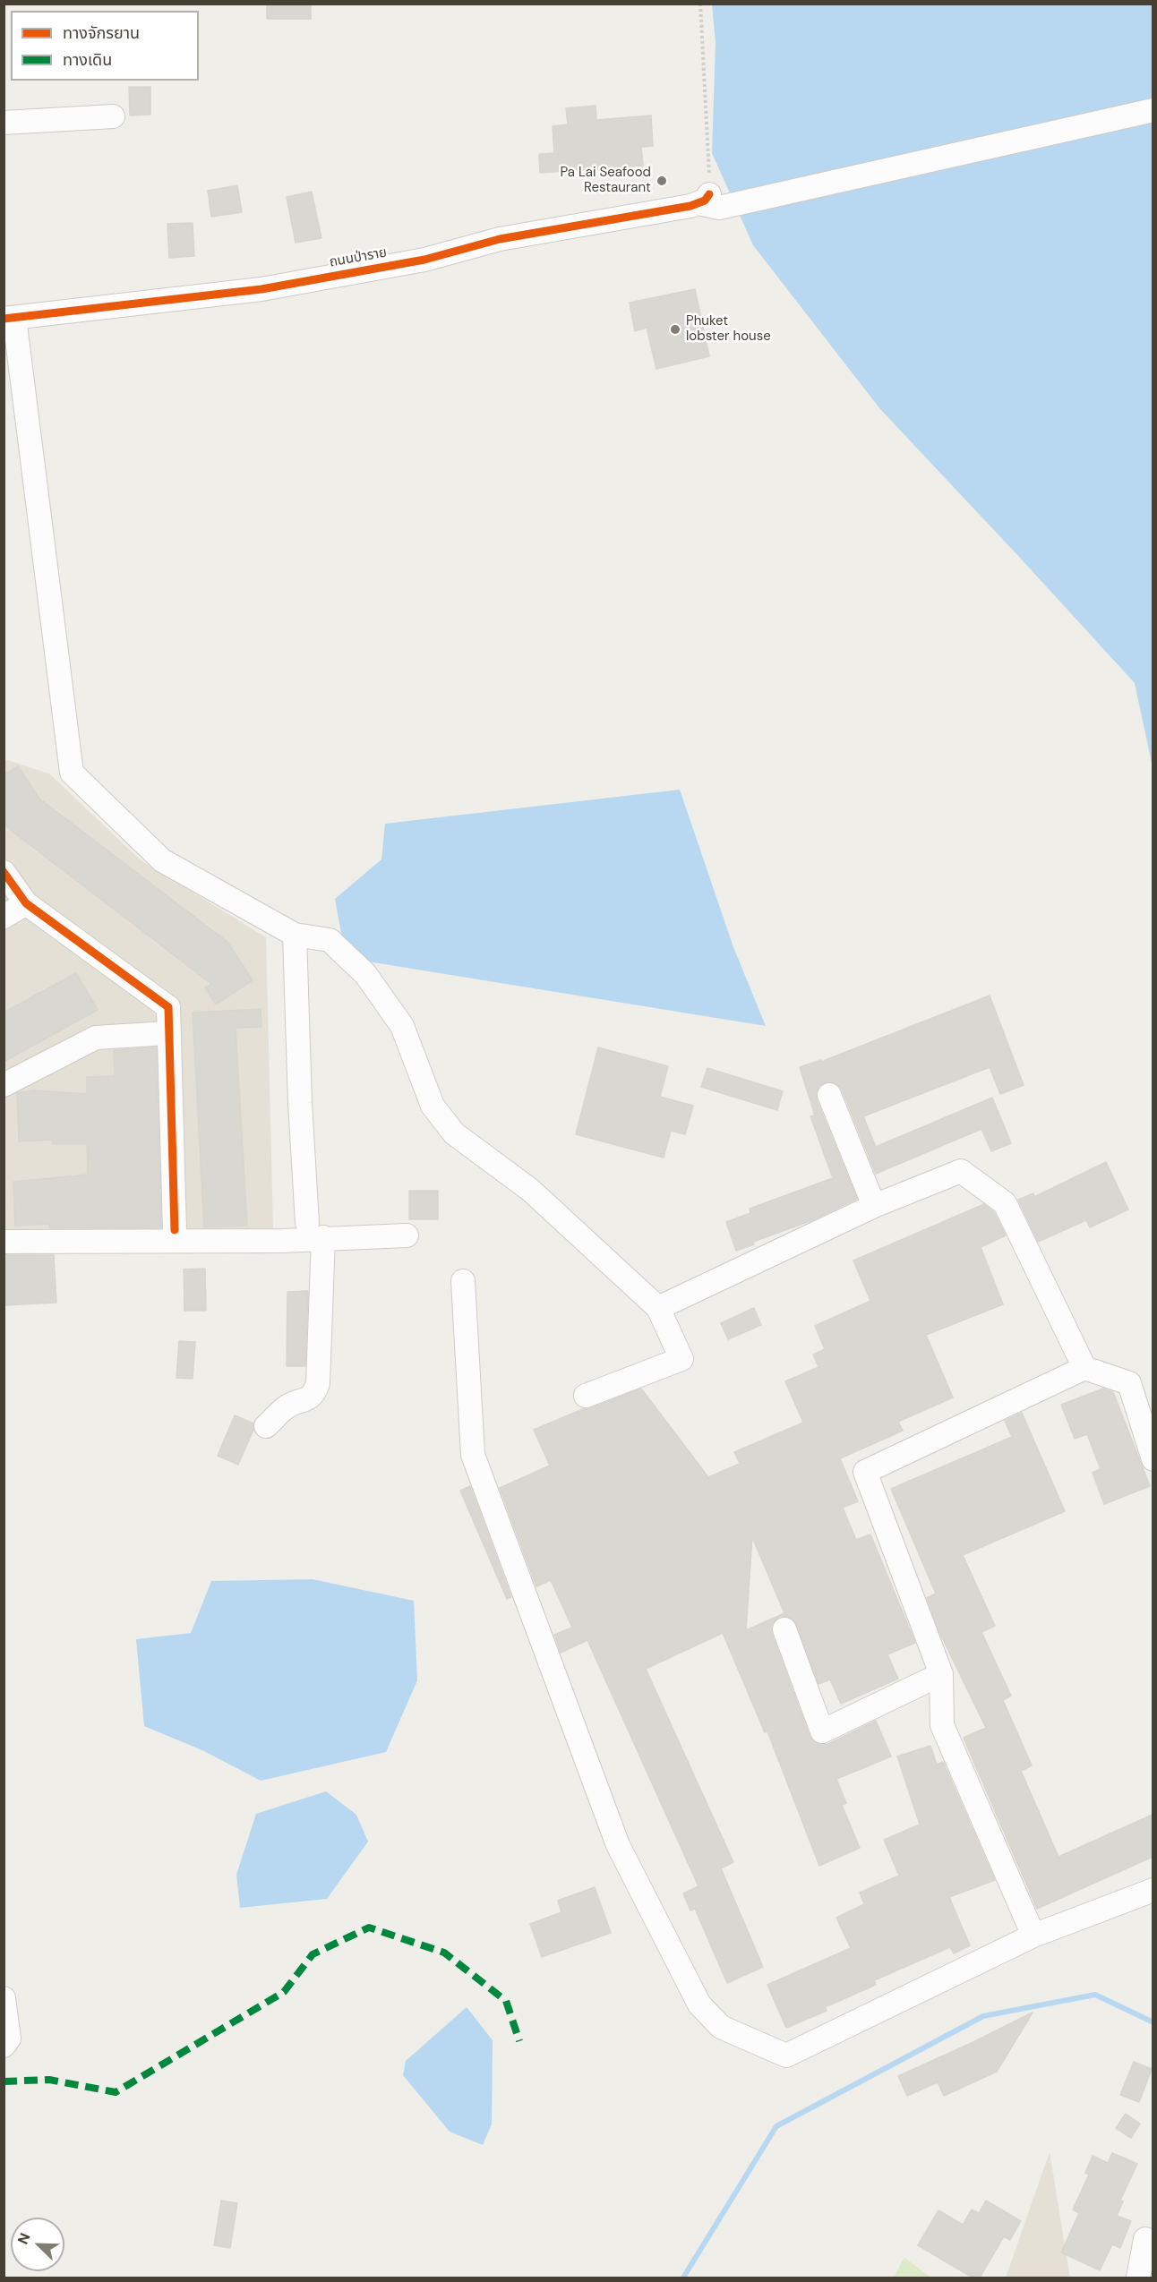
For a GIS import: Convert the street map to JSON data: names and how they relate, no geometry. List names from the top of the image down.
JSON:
{
  "streets": {
    "street": ["ถนนป่าราย"]
  },
  "places": ["Pa Lai Seafood Restaurant", "Phuket lobster house"],
  "legend": ["ทางจักรยาน", "ทางเดิน"],
  "north": "top left"
}
